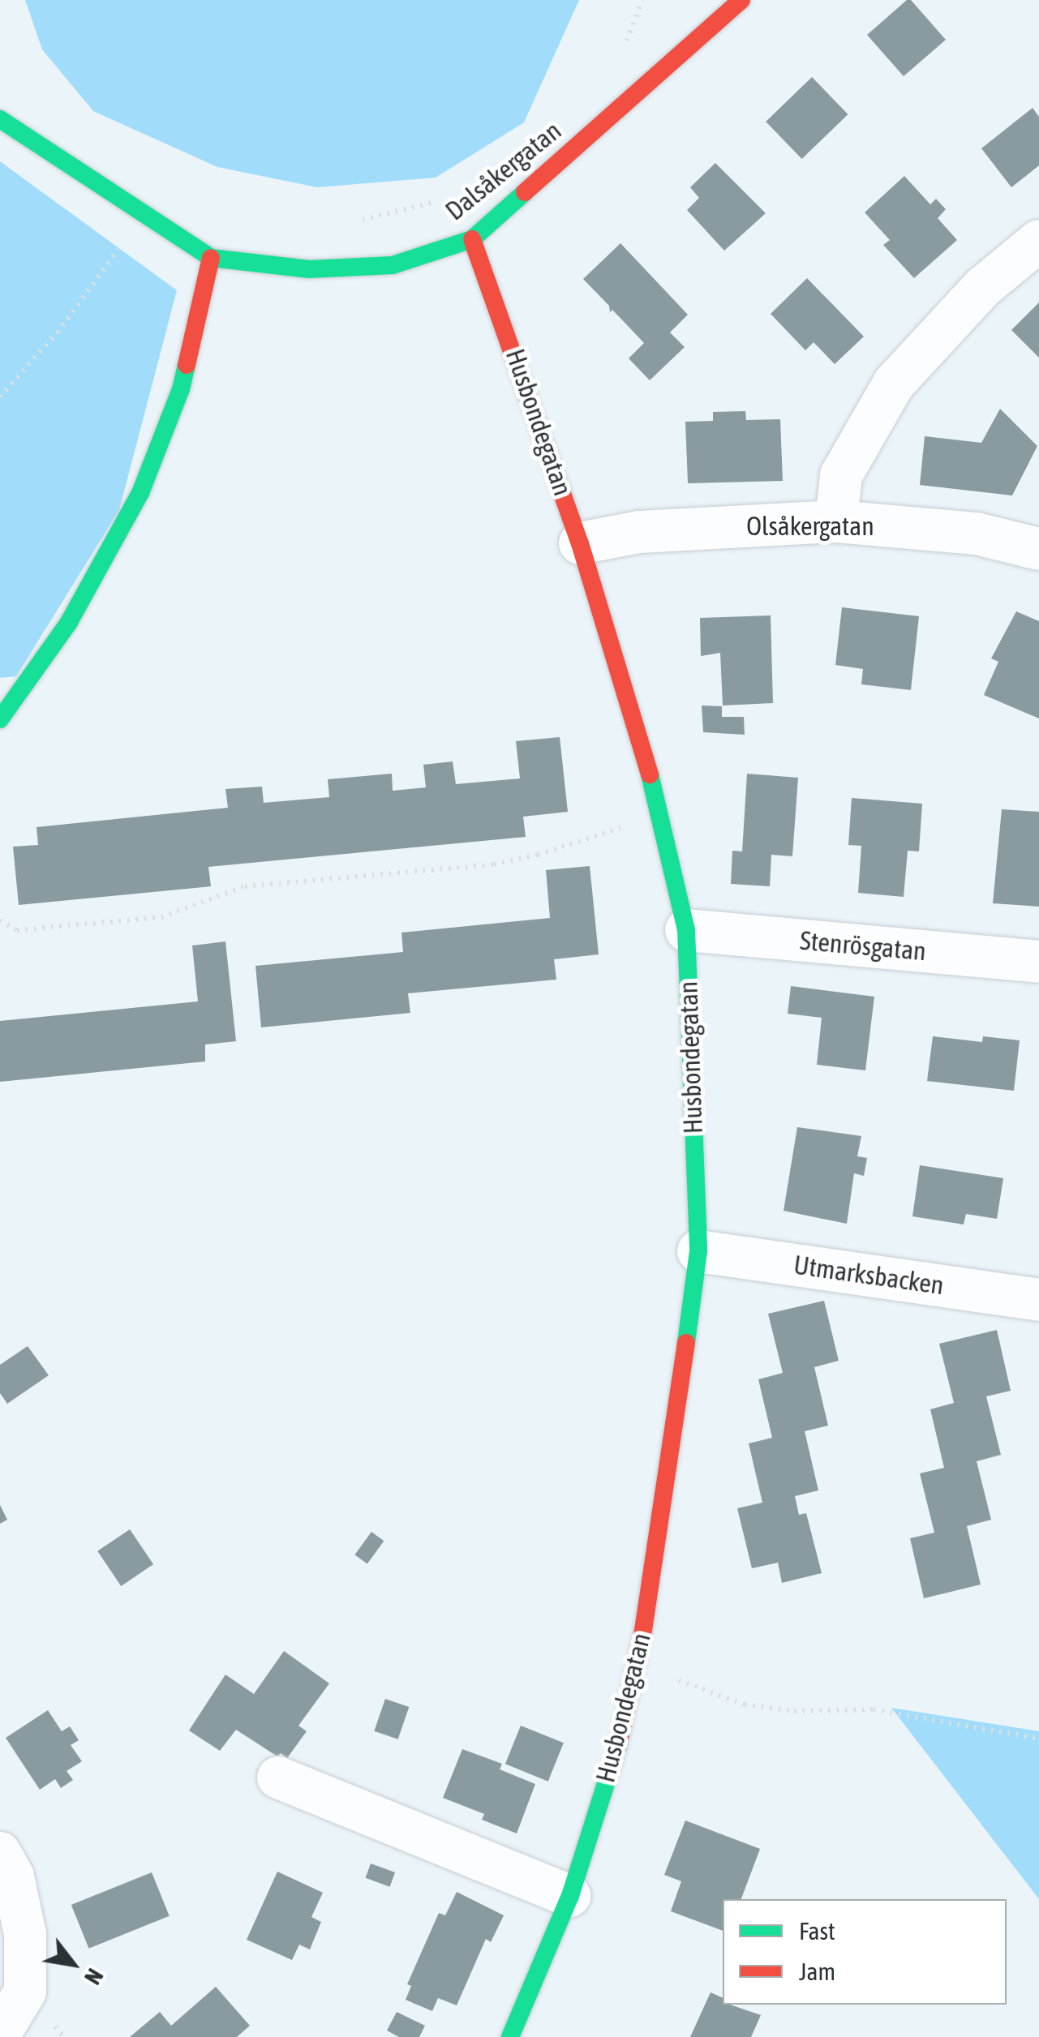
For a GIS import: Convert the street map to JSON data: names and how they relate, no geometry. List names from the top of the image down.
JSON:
{
  "streets": {
    "street": [
      "Dalsåkergatan",
      "Husbondegatan",
      "Olsåkergatan",
      "Stenrösgatan",
      "Utmarksbacken"
    ]
  },
  "crossings": [
    ["Dalsåkergatan", "Husbondegatan"],
    ["Husbondegatan", "Olsåkergatan"],
    ["Husbondegatan", "Stenrösgatan"],
    ["Husbondegatan", "Utmarksbacken"]
  ],
  "legend": ["Fast", "Jam"],
  "north": "bottom right"
}
